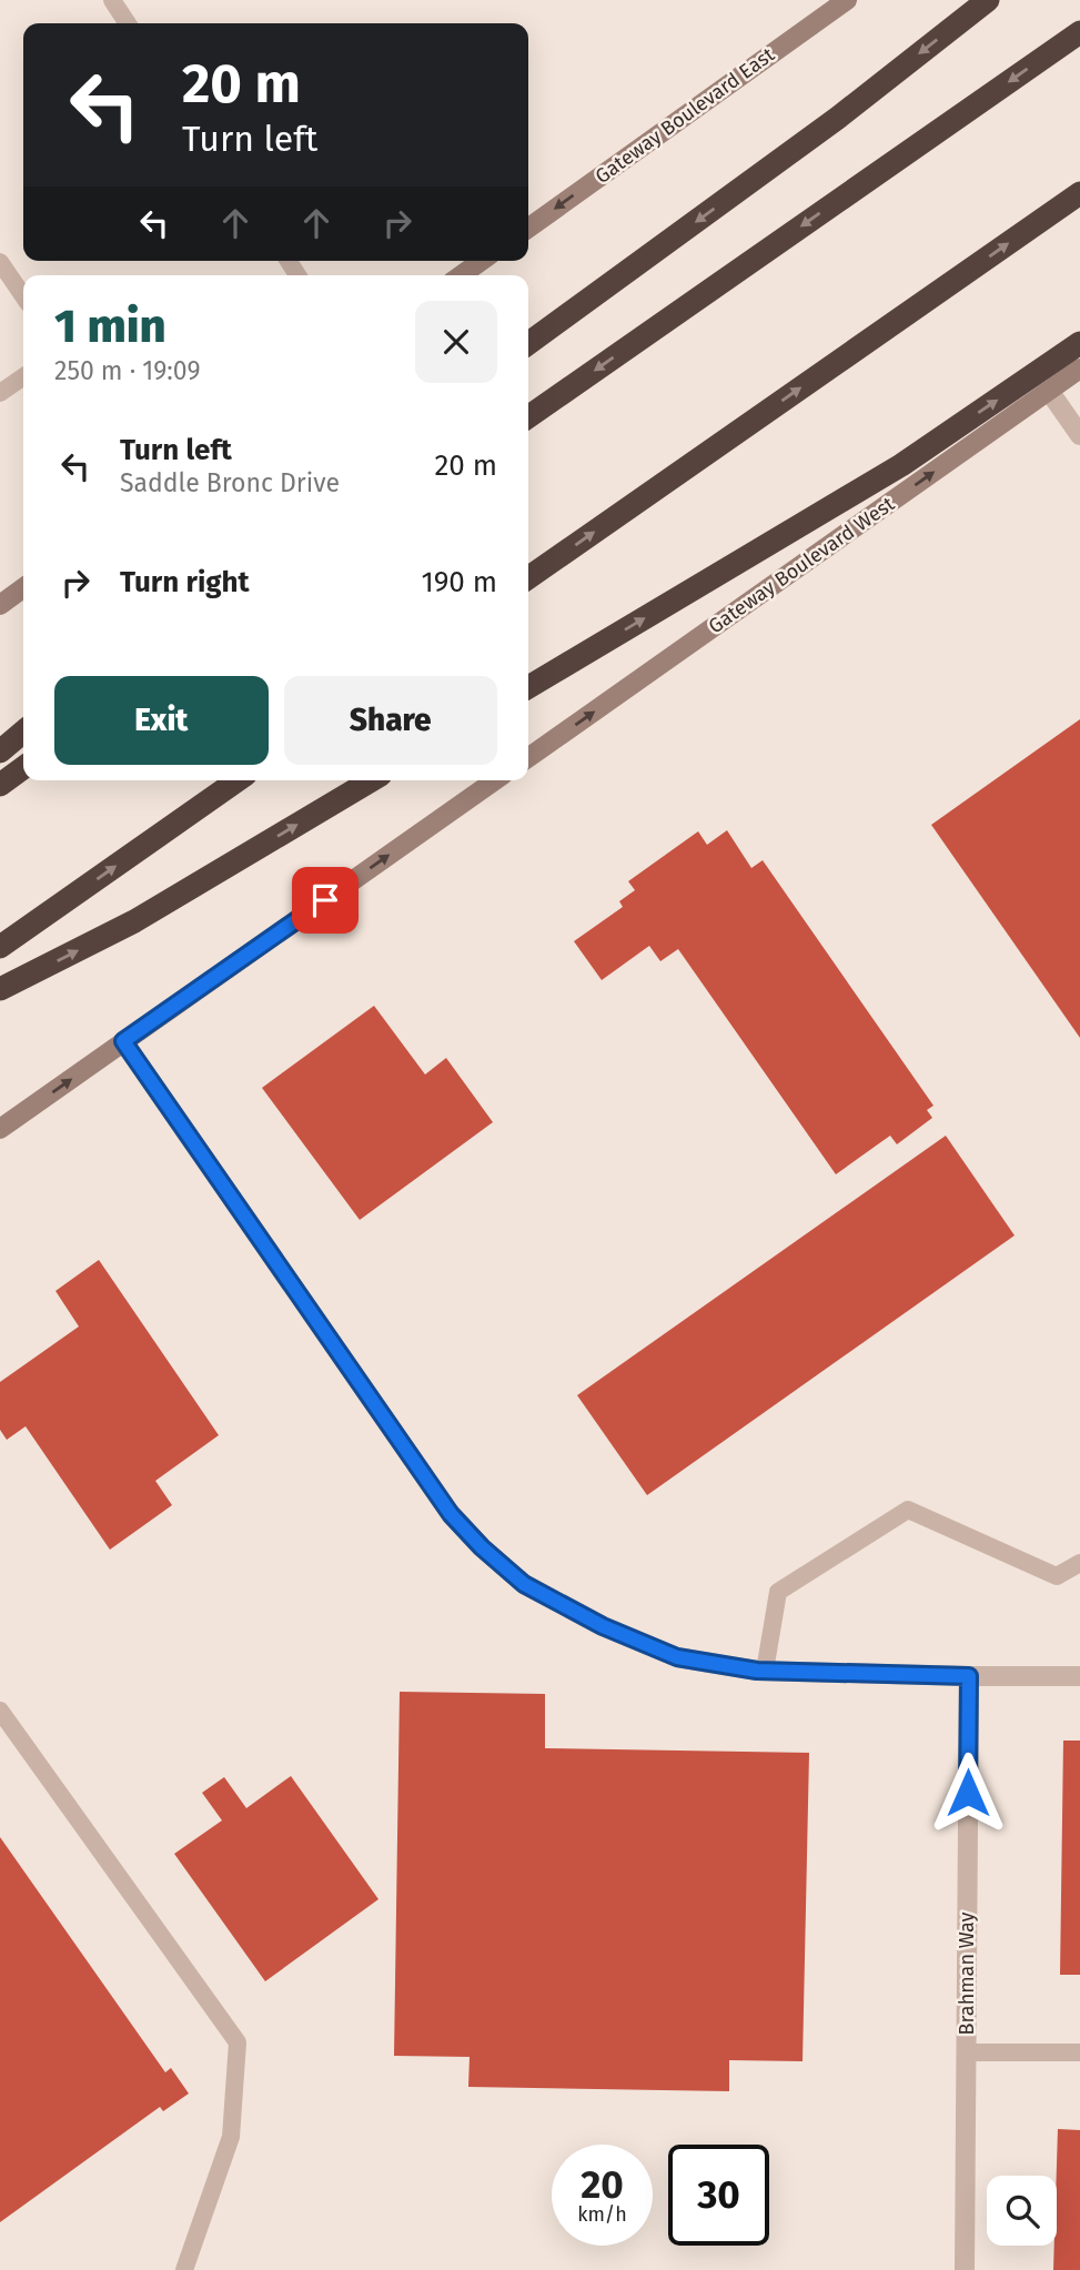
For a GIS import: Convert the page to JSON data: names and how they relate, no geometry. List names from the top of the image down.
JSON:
{
  "streets": {
    "main road": ["Gateway Boulevard East", "Gateway Boulevard West"],
    "street": ["Brahman Way"]
  },
  "one_way": ["Gateway Boulevard East", "Gateway Boulevard West"],
  "page": {
    "turn": ["20 m", "Turn left"],
    "heading": ["1 min", "250 m · 19:09"],
    "list": [
      {
        "name": "Turn left",
        "note": "Saddle Bronc Drive",
        "value": "20 m"
      },
      {
        "name": "Turn right",
        "value": "190 m"
      }
    ],
    "buttons": ["Exit", "Share"],
    "speed": "20 km/h",
    "limit": "30"
  }
}
